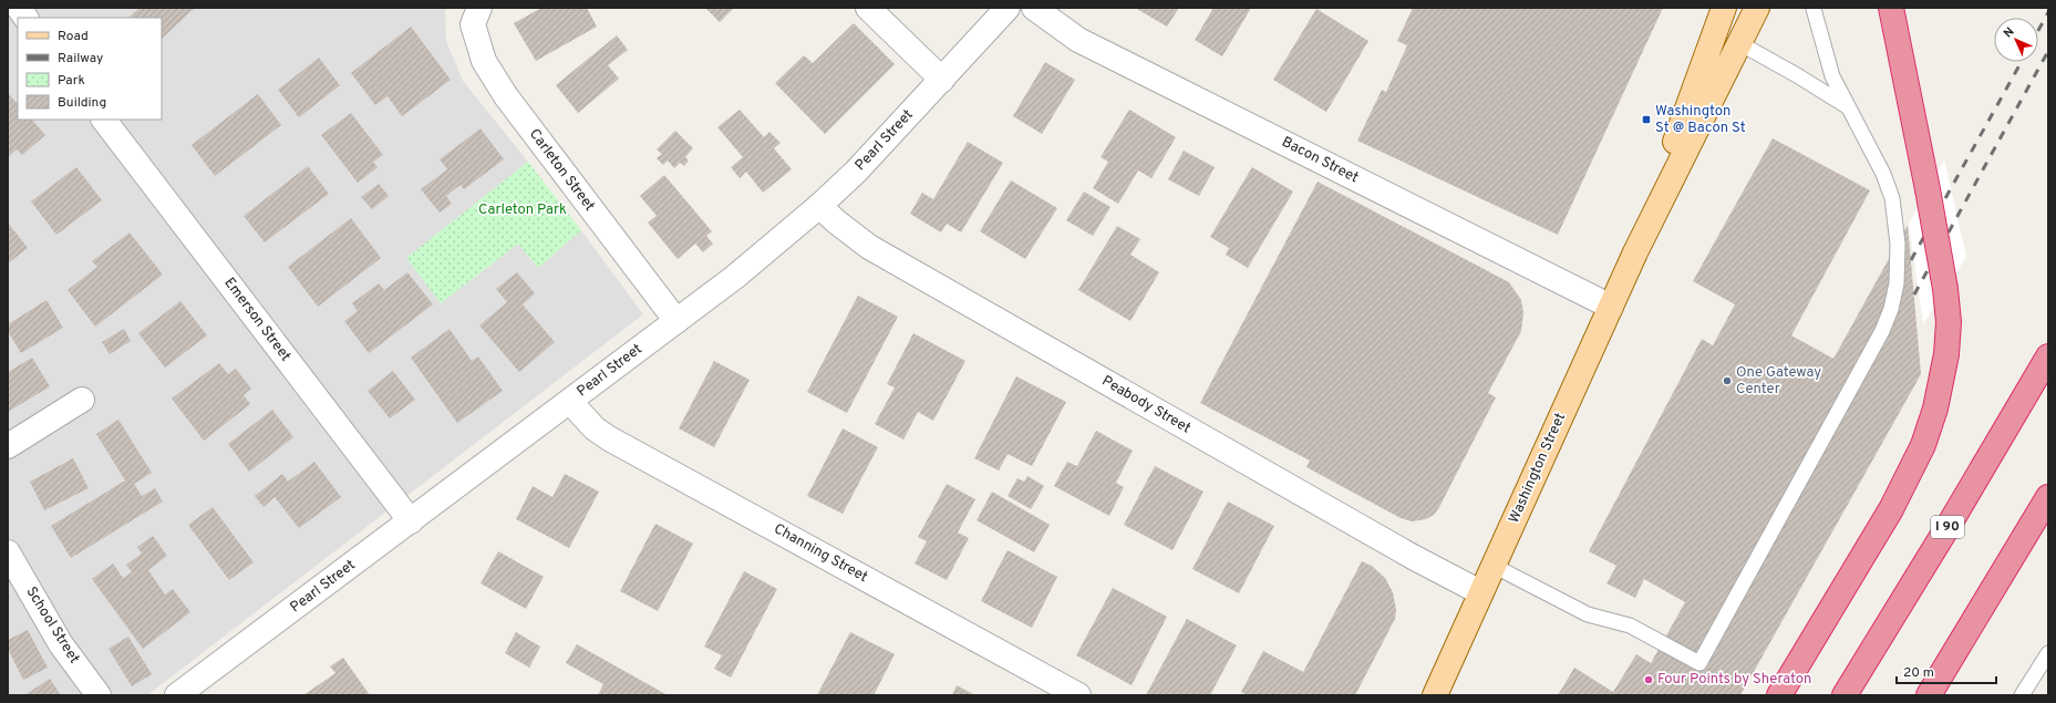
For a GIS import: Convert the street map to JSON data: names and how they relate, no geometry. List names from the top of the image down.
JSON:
{
  "streets": {
    "highway": ["I 90"],
    "main road": ["Washington Street"],
    "street": [
      "Pearl Street",
      "Bacon Street",
      "Carleton Street",
      "Emerson Street",
      "Peabody Street",
      "Channing Street",
      "School Street"
    ]
  },
  "crossings": [
    ["Pearl Street", "Carleton Street"],
    ["Pearl Street", "Emerson Street"],
    ["Pearl Street", "Peabody Street"],
    ["Pearl Street", "Channing Street"],
    ["Bacon Street", "Washington Street"],
    ["Peabody Street", "Washington Street"]
  ],
  "parks": ["Carleton Park"],
  "places": {
    "transit": ["Washington St @ Bacon St"],
    "other": ["One Gateway Center", "Four Points by Sheraton"]
  },
  "legend": [
    "Road",
    "Railway",
    "Park",
    "Building"
  ],
  "scale_bar": "20 m",
  "north": "top left"
}
